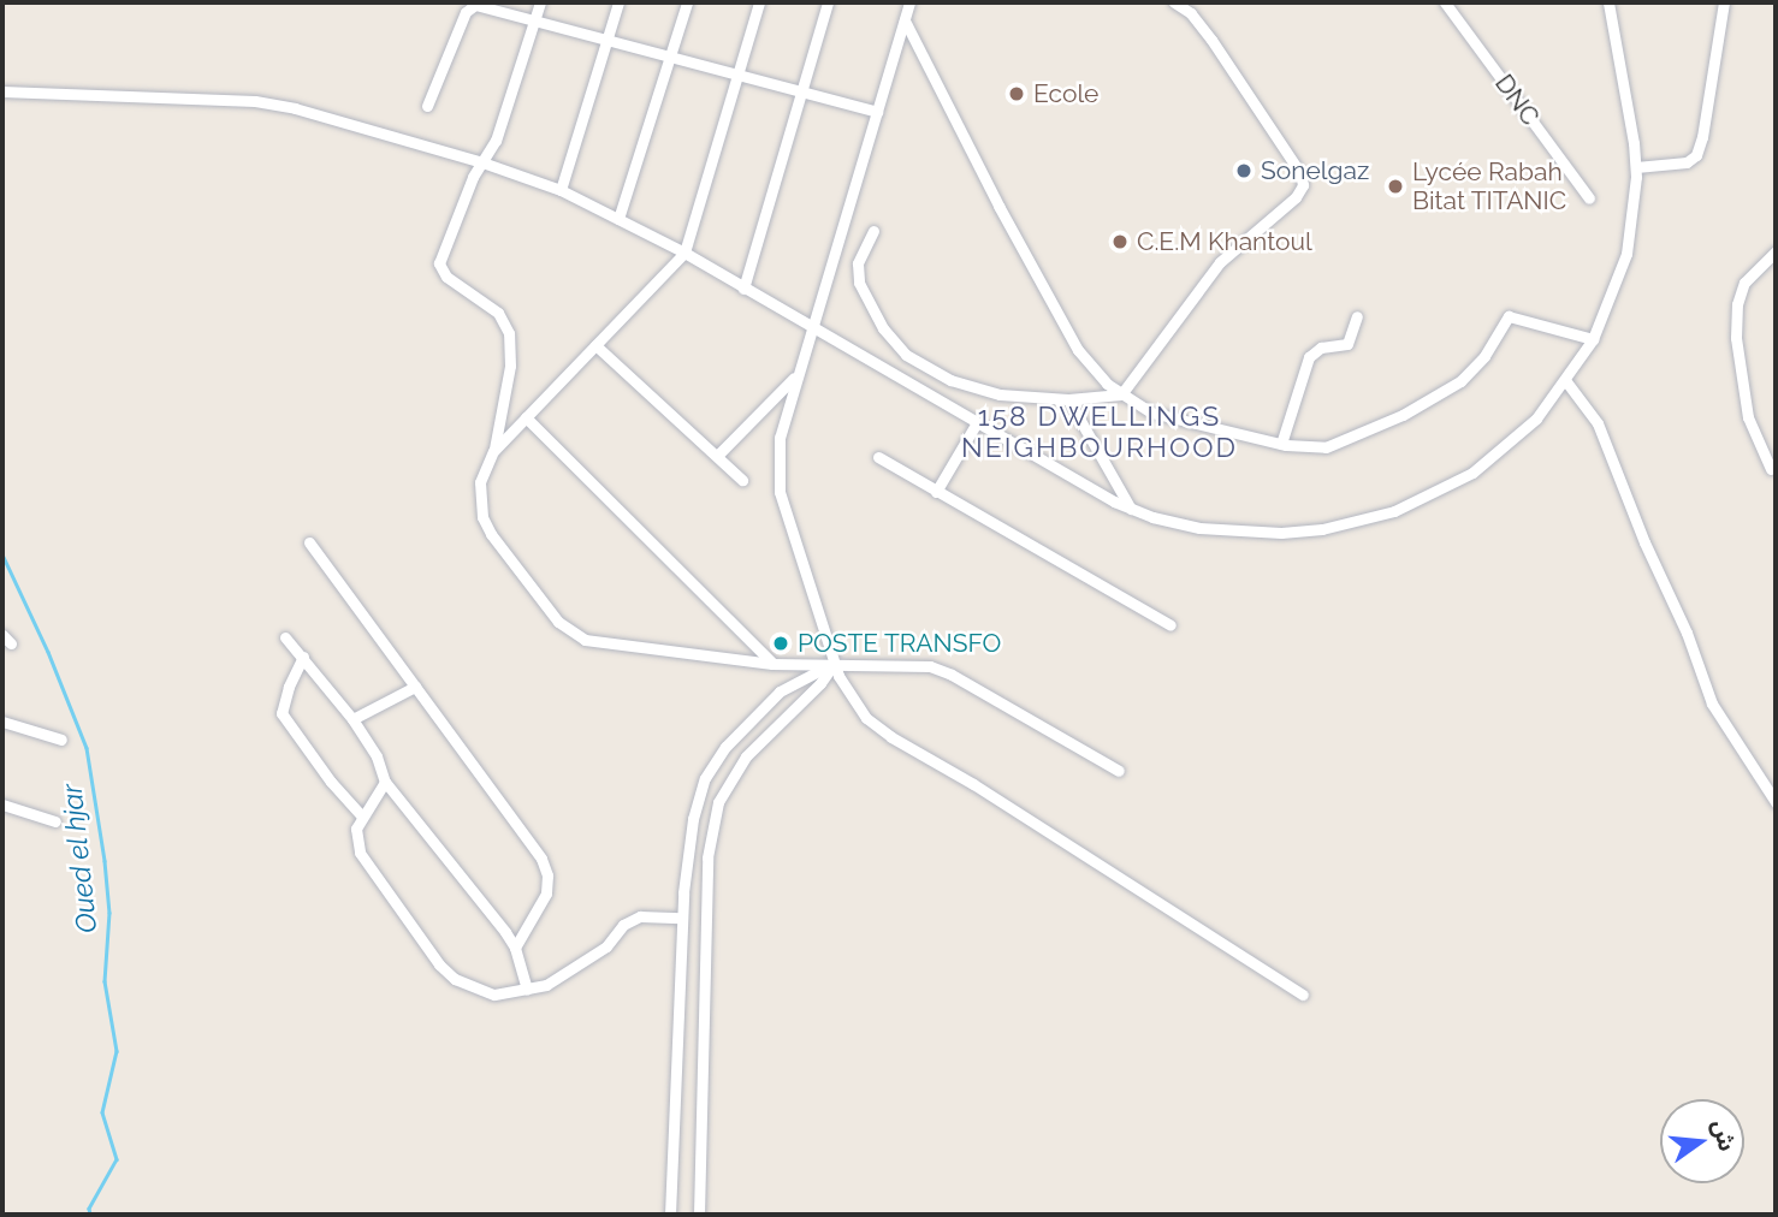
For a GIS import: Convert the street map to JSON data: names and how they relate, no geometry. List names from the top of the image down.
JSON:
{
  "streets": {
    "street": ["DNC"]
  },
  "districts": ["158 DWELLINGS NEIGHBOURHOOD"],
  "water": ["Oued el hjar"],
  "places": [
    "Ecole",
    "Sonelgaz",
    "Lycée Rabah Bitat TITANIC",
    "C.E.M Khantoul",
    "POSTE TRANSFO"
  ],
  "north": "right"
}
